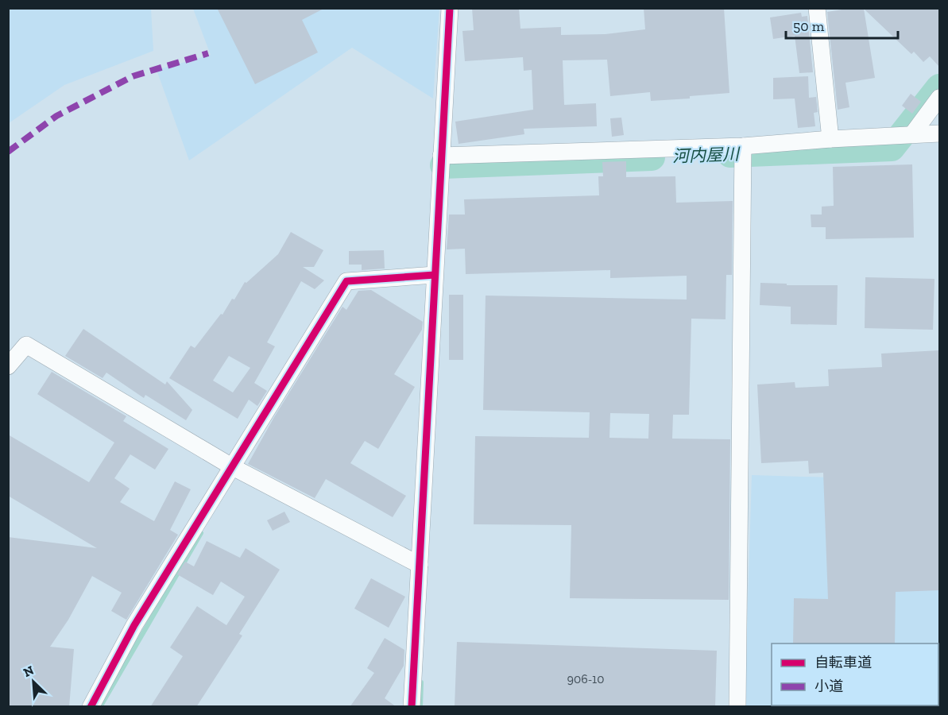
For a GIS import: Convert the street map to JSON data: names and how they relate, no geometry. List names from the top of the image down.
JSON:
{
  "water": ["河内屋川"],
  "house_numbers": ["906-10"],
  "legend": ["自転車道", "小道"],
  "scale_bar": "50 m",
  "north": "top left"
}
